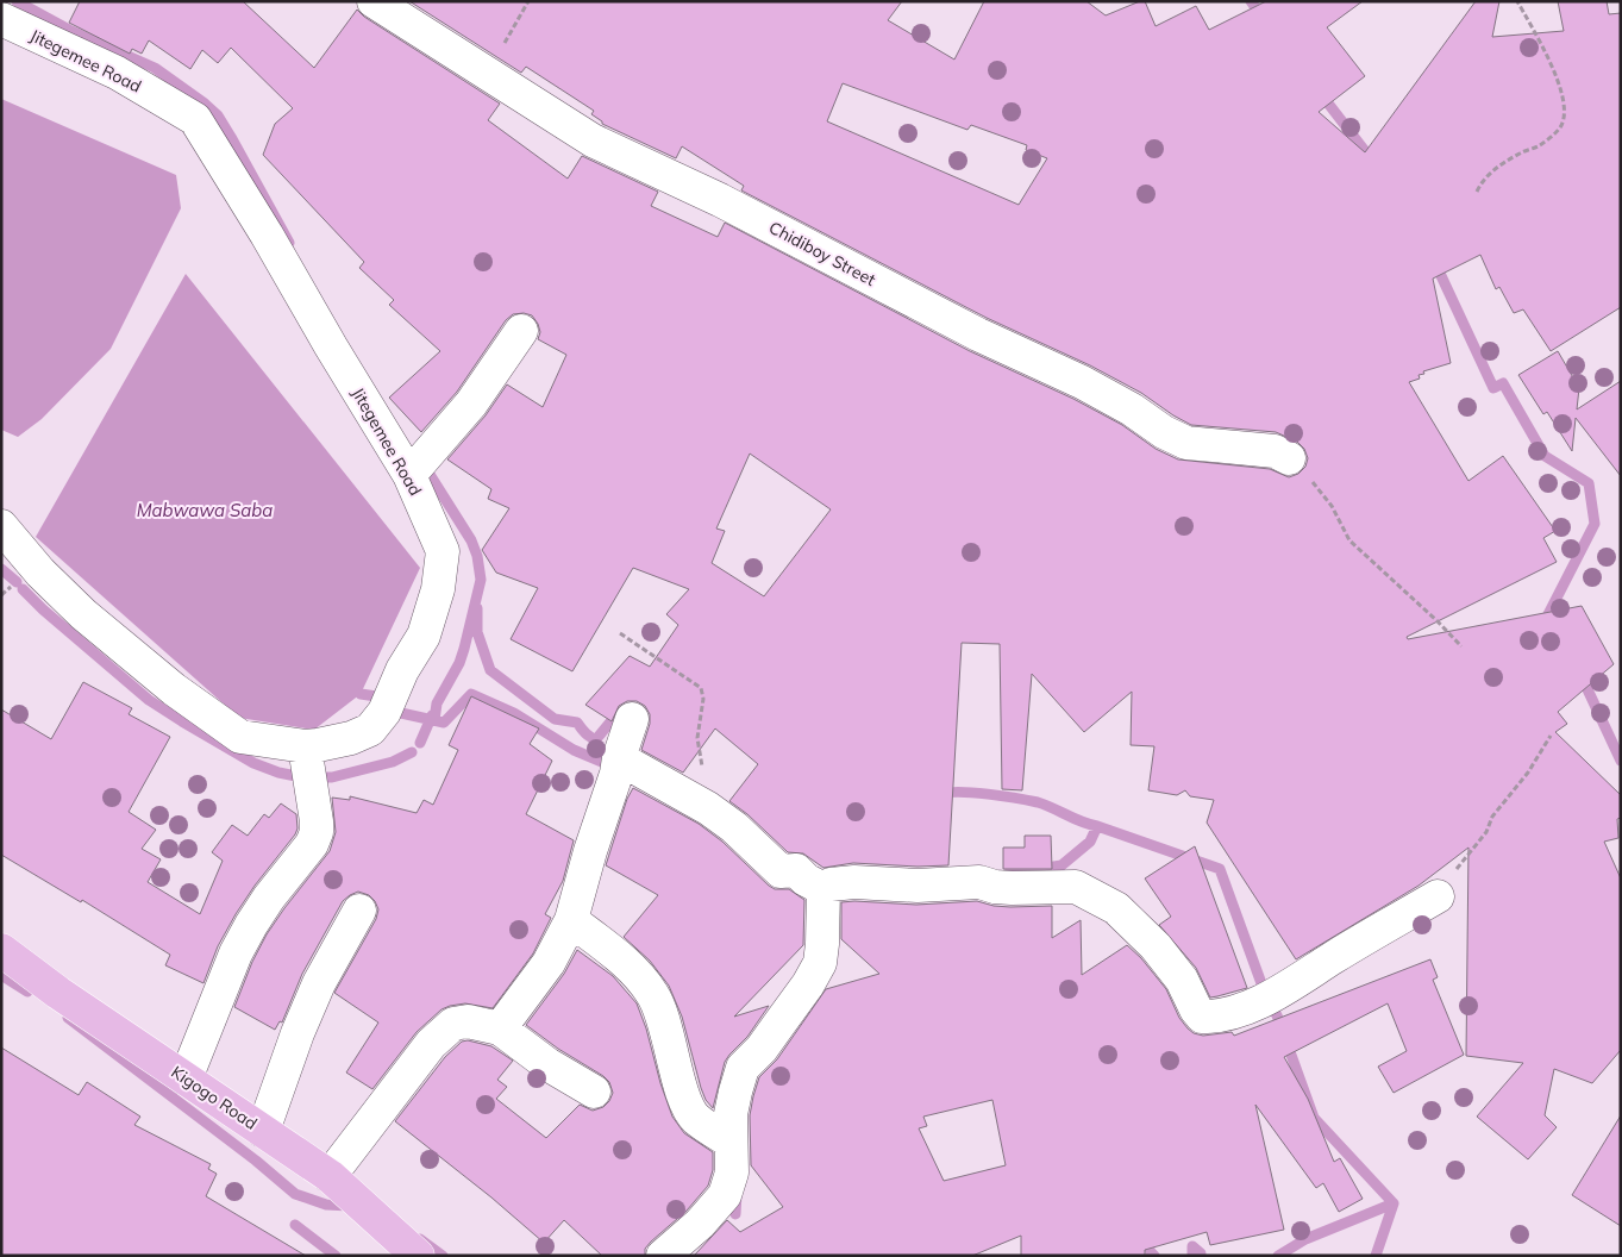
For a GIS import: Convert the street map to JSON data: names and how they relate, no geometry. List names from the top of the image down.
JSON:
{
  "streets": {
    "main road": ["Kigogo Road"],
    "street": ["Jitegemee Road", "Chidiboy Street"]
  },
  "water": ["Mabwawa Saba"]
}
